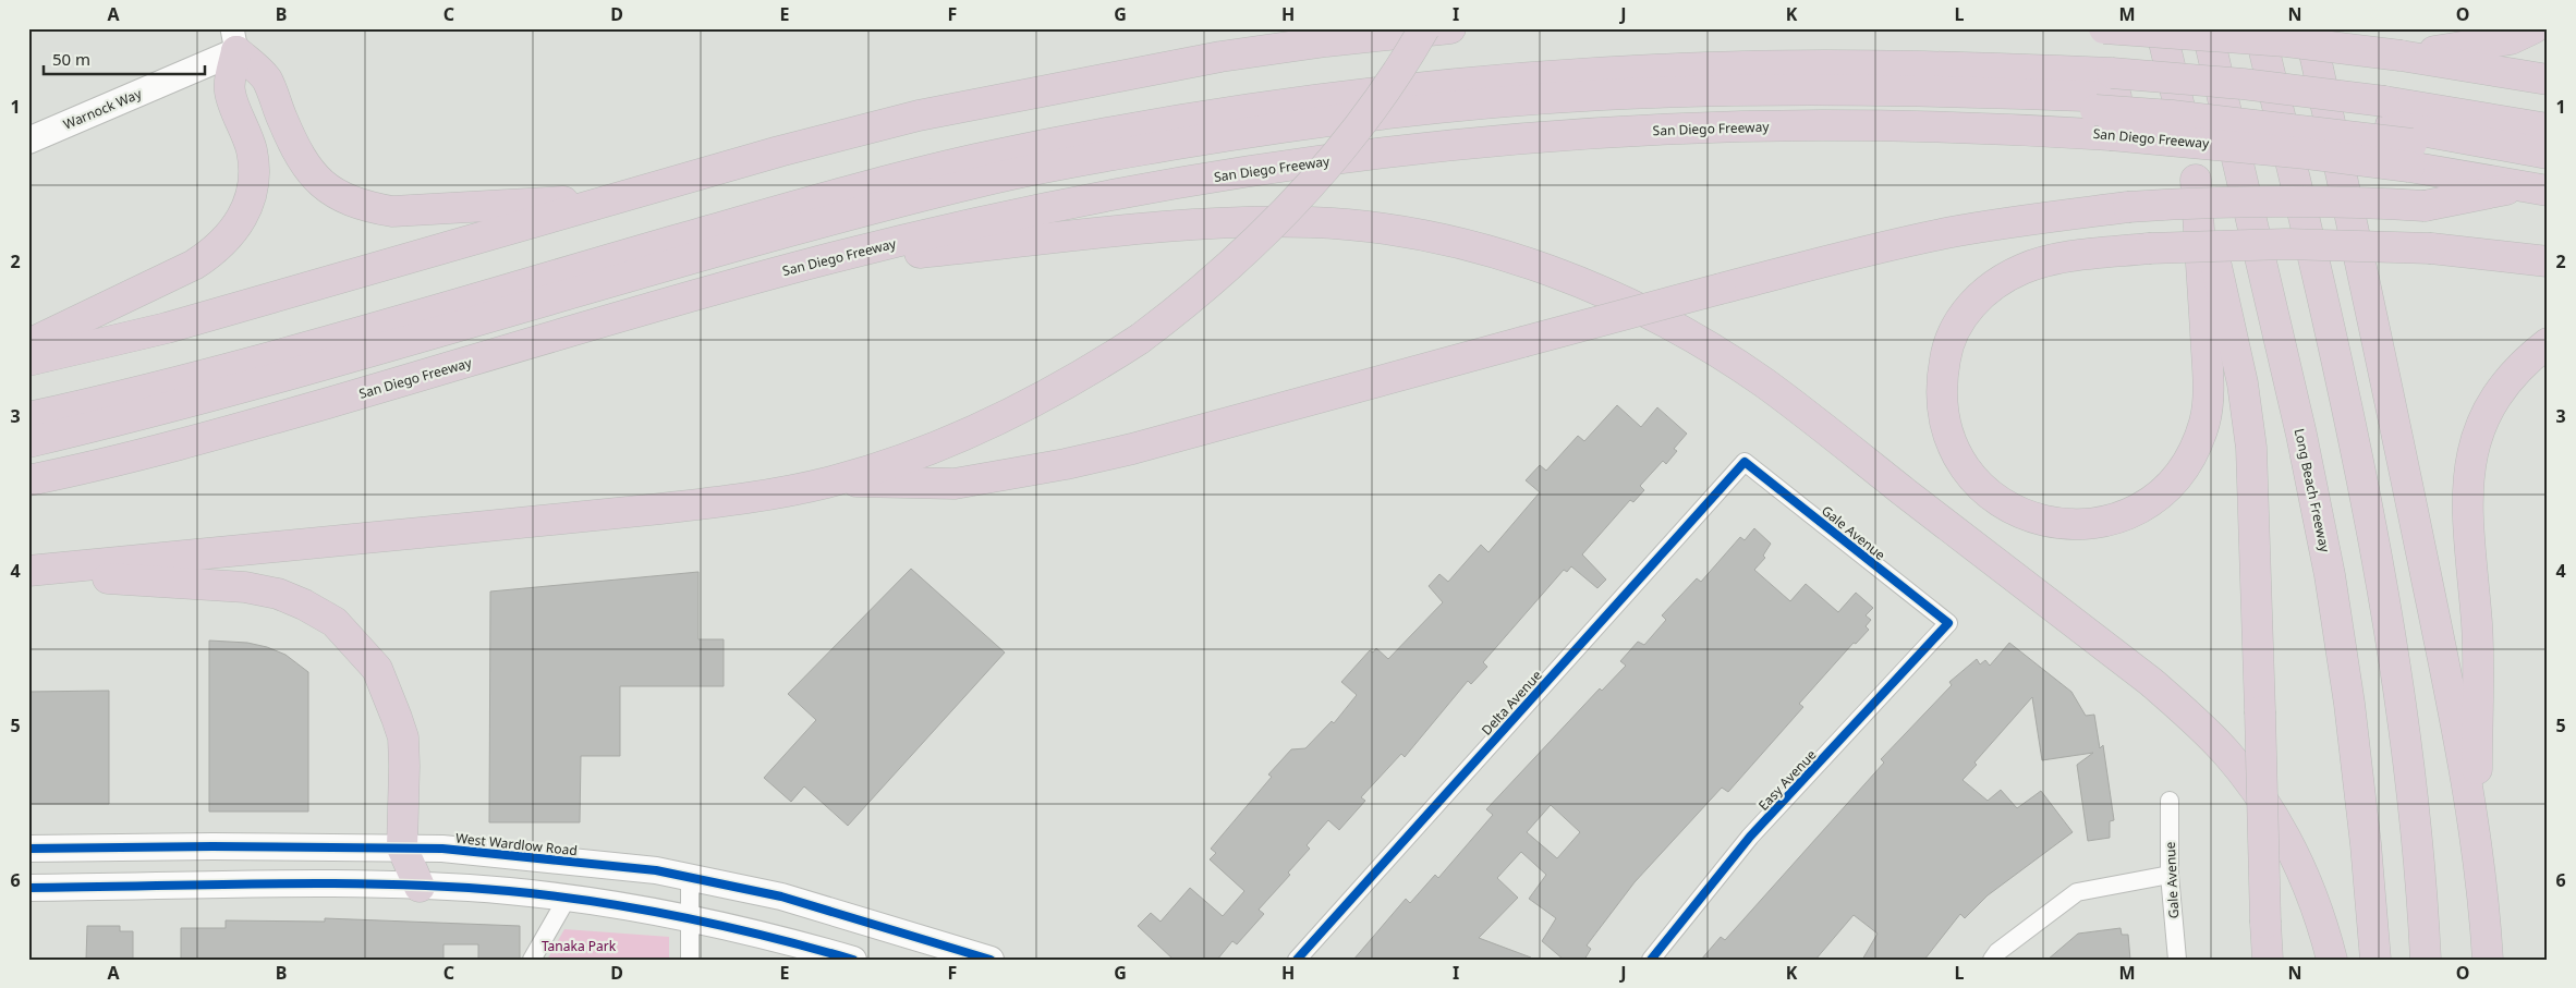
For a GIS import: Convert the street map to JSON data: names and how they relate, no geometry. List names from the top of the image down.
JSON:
{
  "streets": {
    "highway": ["San Diego Freeway", "Long Beach Freeway"],
    "main road": ["Warnock Way", "West Wardlow Road"],
    "street": ["Gale Avenue", "Delta Avenue", "Easy Avenue"]
  },
  "crossings": [
    ["Gale Avenue", "Delta Avenue"],
    ["Gale Avenue", "Easy Avenue"]
  ],
  "parks": ["Tanaka Park"],
  "scale_bar": "50 m",
  "grid": {
    "columns": [
      "A",
      "B",
      "C",
      "D",
      "E",
      "F",
      "G",
      "H",
      "I",
      "J",
      "K",
      "L",
      "M",
      "N",
      "O"
    ],
    "rows": [
      "1",
      "2",
      "3",
      "4",
      "5",
      "6"
    ]
  }
}
